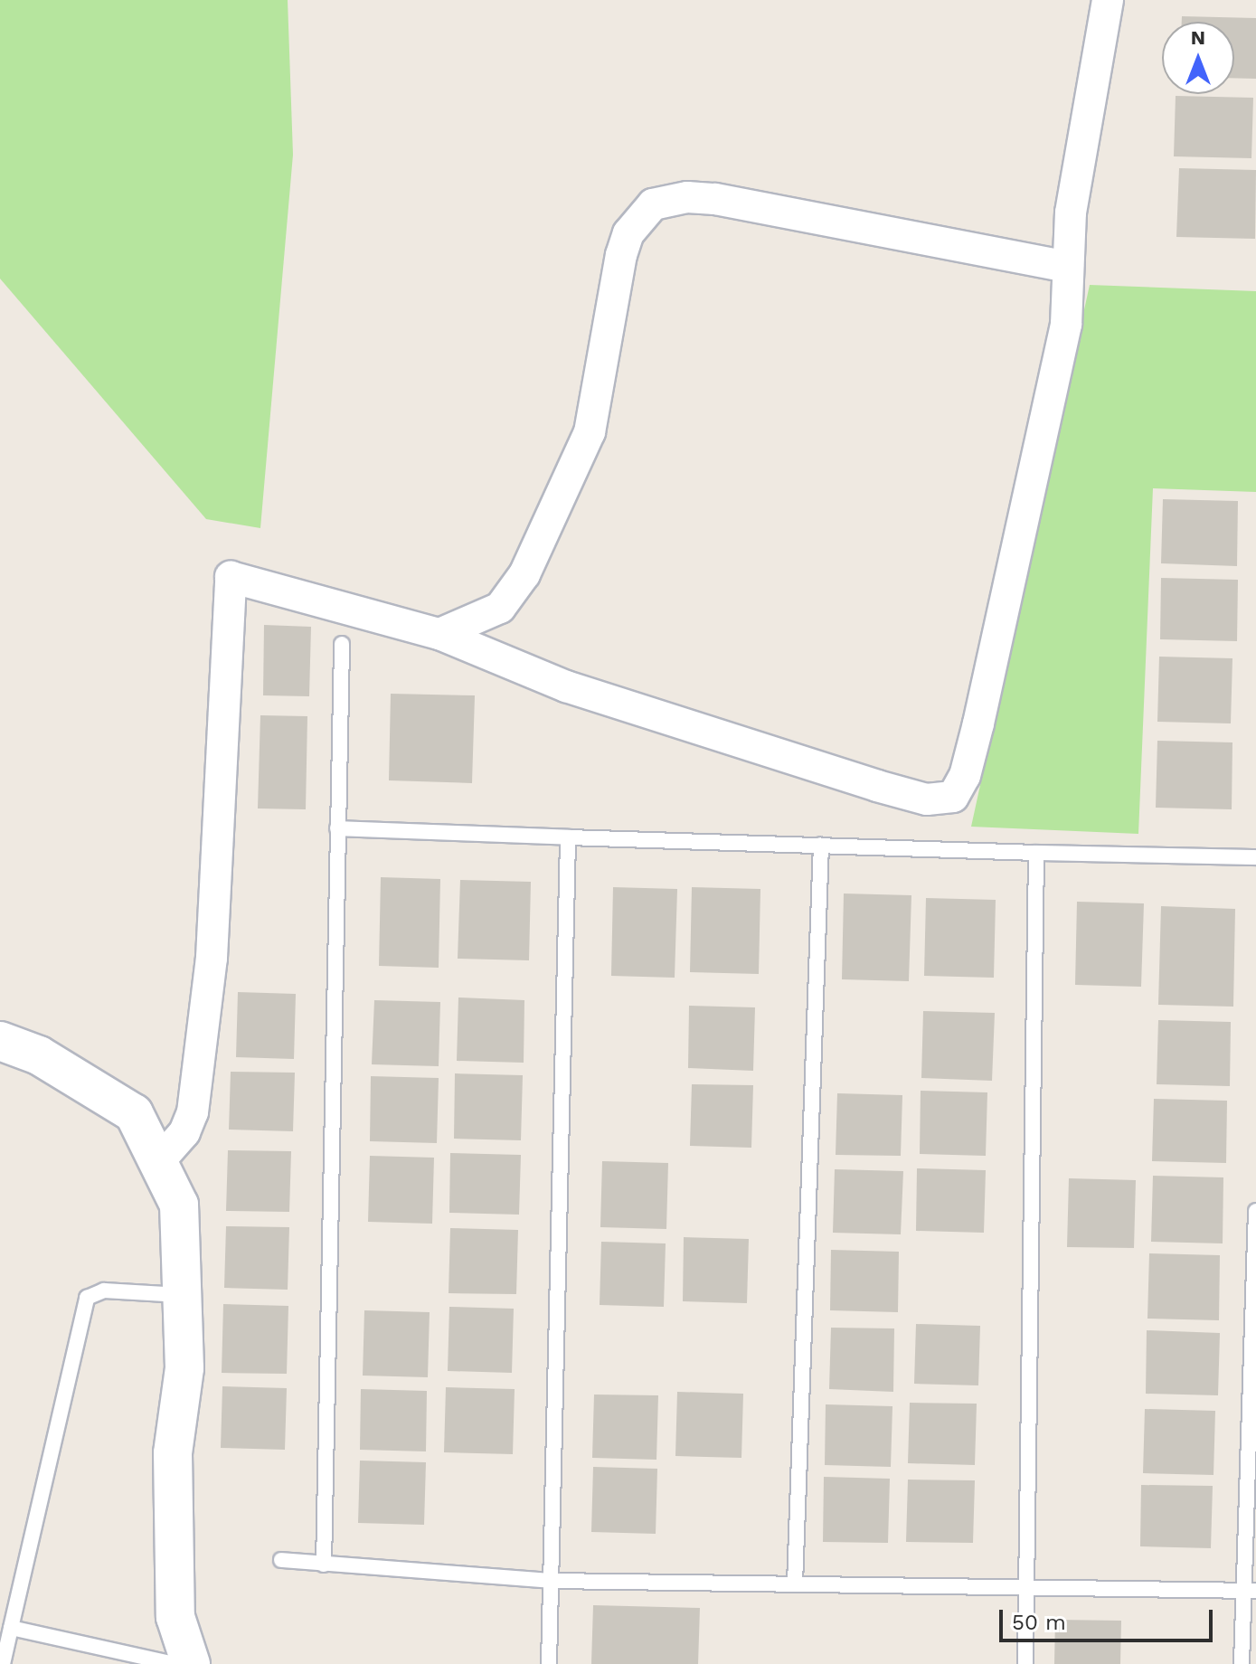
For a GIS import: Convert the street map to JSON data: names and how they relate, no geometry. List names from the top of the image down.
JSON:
{
  "scale_bar": "50 m",
  "north": "top"
}
